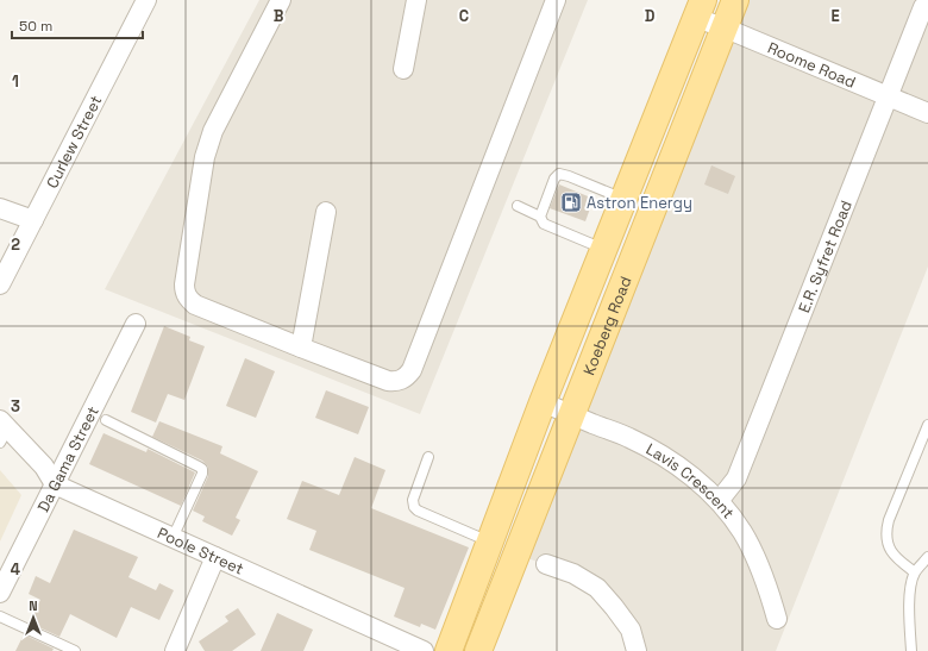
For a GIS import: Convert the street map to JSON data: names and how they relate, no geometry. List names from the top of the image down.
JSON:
{
  "streets": {
    "main road": ["Koeberg Road"],
    "street": [
      "Roome Road",
      "Curlew Street",
      "E.R. Syfret Road",
      "Da Gama Street",
      "Lavis Crescent",
      "Poole Street"
    ]
  },
  "crossings": [
    ["Roome Road", "E.R. Syfret Road"],
    ["Roome Road", "Koeberg Road"],
    ["E.R. Syfret Road", "Lavis Crescent"],
    ["Koeberg Road", "Lavis Crescent"],
    ["Da Gama Street", "Poole Street"]
  ],
  "places": {
    "fuel station": ["Astron Energy"]
  },
  "scale_bar": "50 m",
  "north": "top",
  "grid": {
    "columns": [
      "B",
      "C",
      "D",
      "E"
    ],
    "rows": [
      "1",
      "2",
      "3",
      "4"
    ]
  }
}
